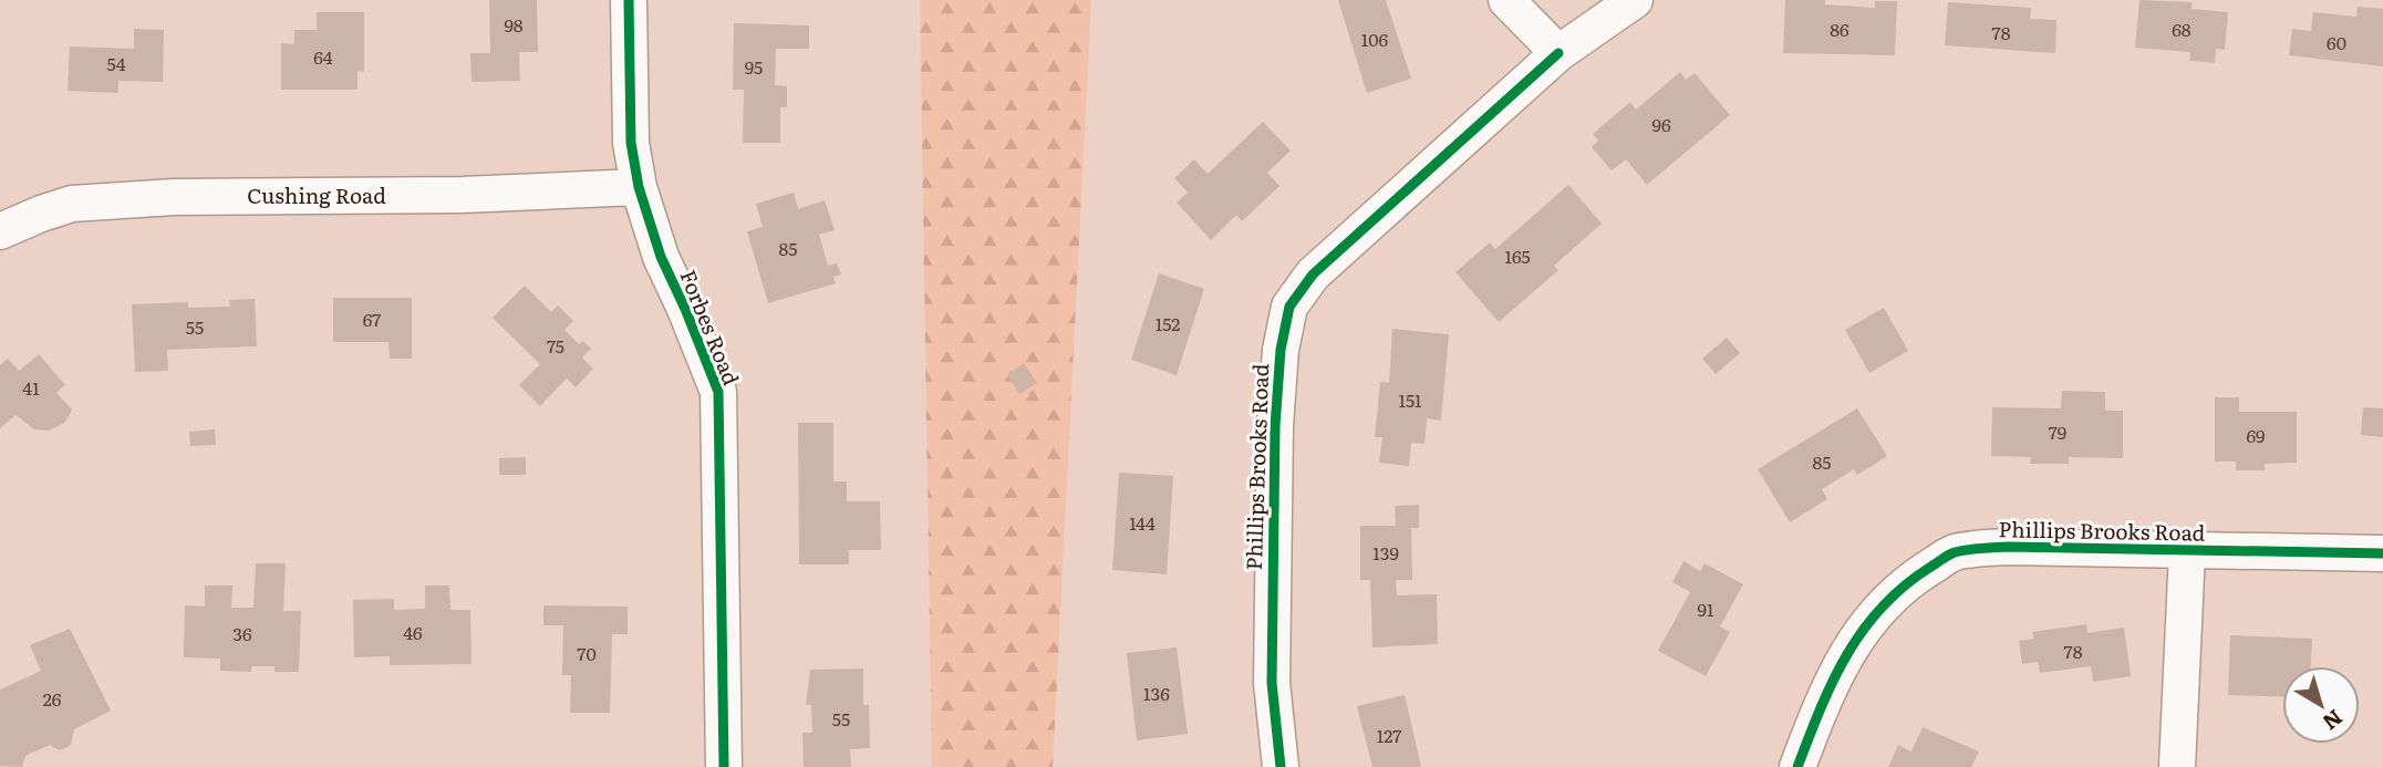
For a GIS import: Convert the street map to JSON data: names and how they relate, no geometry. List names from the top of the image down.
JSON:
{
  "streets": {
    "street": ["Cushing Road", "Forbes Road", "Phillips Brooks Road"]
  },
  "crossings": [
    ["Cushing Road", "Forbes Road"]
  ],
  "house_numbers": [
    "98",
    "86",
    "68",
    "78",
    "106",
    "60",
    "64",
    "54",
    "95",
    "96",
    "85",
    "165",
    "67",
    "152",
    "55",
    "75",
    "41",
    "151",
    "79",
    "69",
    "85",
    "144",
    "139",
    "91",
    "46",
    "36",
    "78",
    "70",
    "136",
    "26",
    "55",
    "127"
  ],
  "north": "bottom right"
}
